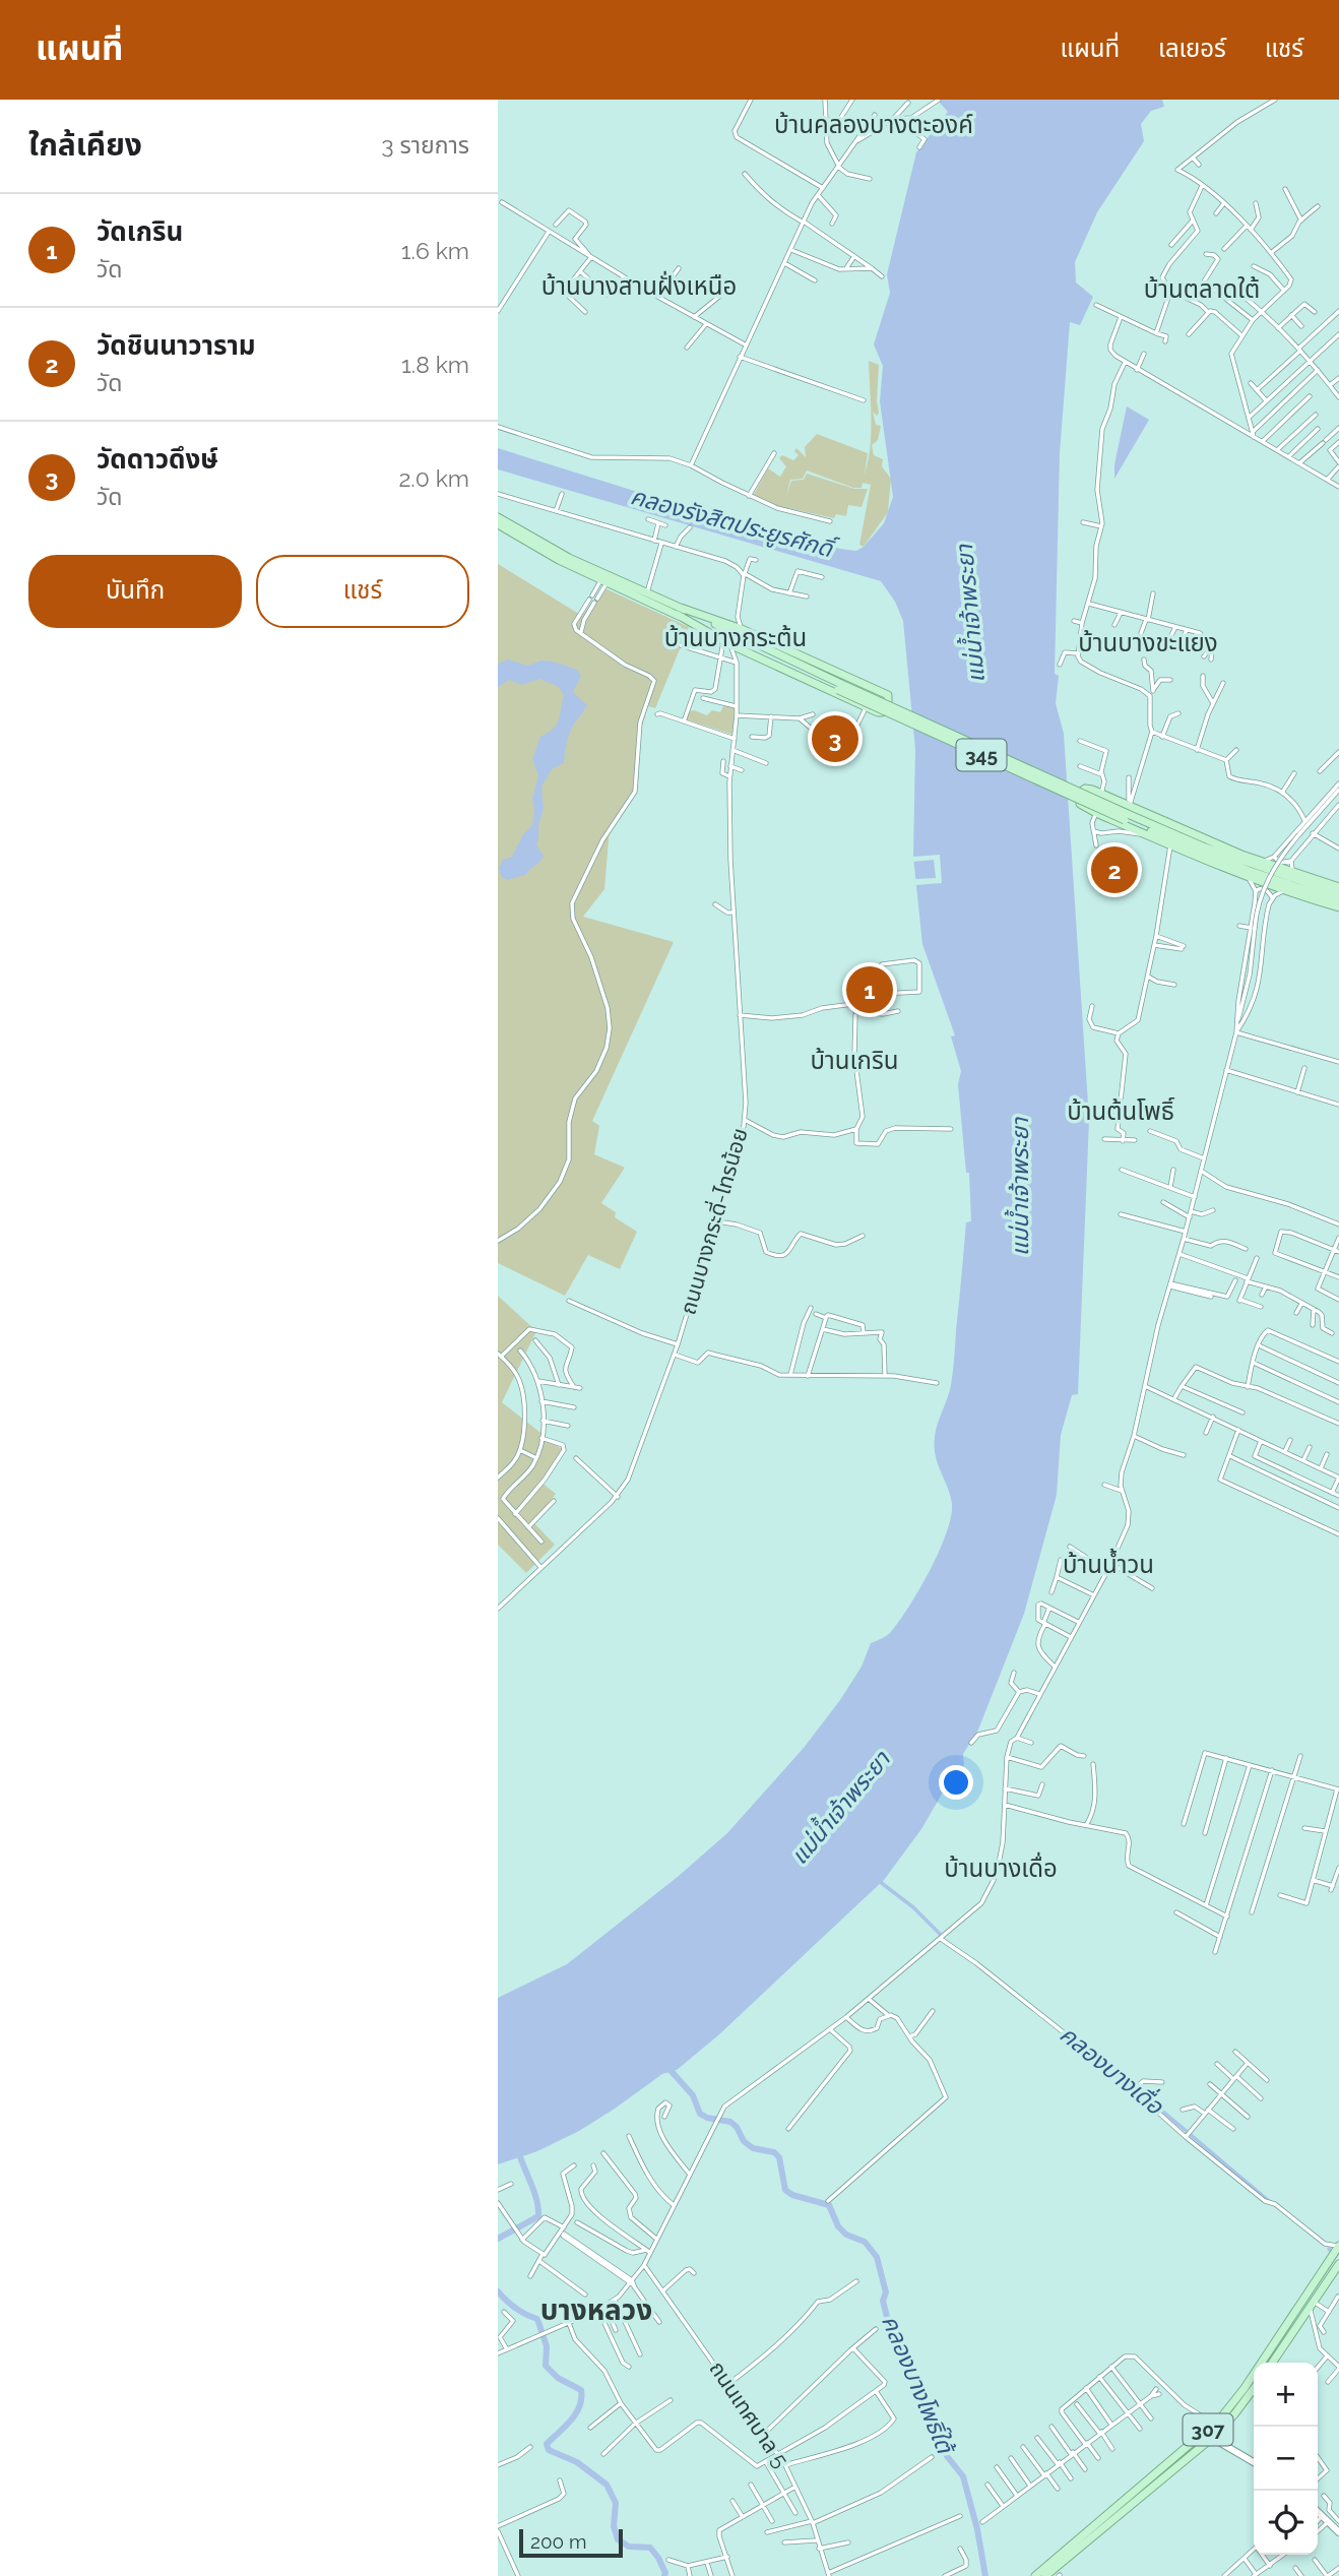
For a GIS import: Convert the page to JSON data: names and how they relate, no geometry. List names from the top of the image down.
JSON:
{
  "streets": {
    "main road": ["345", "307"],
    "street": ["ถนนบางกระดี่-ไทรน้อย", "ถนนเทศบาล 5"]
  },
  "districts": [
    "บ้านคลองบางตะองค์",
    "บ้านบางสานฝั่งเหนือ",
    "บ้านตลาดใต้",
    "บ้านบางกระต้น",
    "บ้านบางขะแยง",
    "บ้านเกริน",
    "บ้านต้นโพธิ์",
    "บ้านน้ำวน",
    "บ้านบางเดื่อ",
    "บางหลวง"
  ],
  "water": [
    "คลองรังสิตประยูรศักดิ์",
    "แม่น้ำเจ้าพระยา",
    "คลองบางเดื่อ",
    "คลองบางโพธิ์ใต้"
  ],
  "scale_bar": "200 m",
  "page": {
    "header": "แผนที่",
    "nav": ["แผนที่", "เลเยอร์", "แชร์"],
    "heading": ["ใกล้เคียง", "3 รายการ"],
    "list": [
      {
        "mark": "1",
        "name": "วัดเกริน",
        "note": "วัด",
        "value": "1.6 km"
      },
      {
        "mark": "2",
        "name": "วัดชินนาวาราม",
        "note": "วัด",
        "value": "1.8 km"
      },
      {
        "mark": "3",
        "name": "วัดดาวดึงษ์",
        "note": "วัด",
        "value": "2.0 km"
      }
    ],
    "buttons": ["บันทึก", "แชร์"],
    "pins": ["3", "2", "1"],
    "map_buttons": ["+", "−"],
    "scale": "200 m"
  }
}
